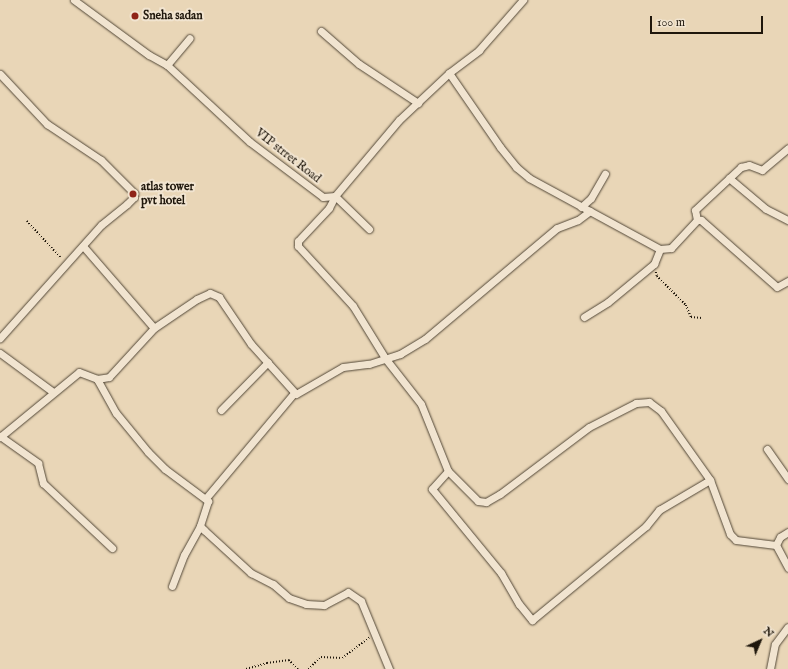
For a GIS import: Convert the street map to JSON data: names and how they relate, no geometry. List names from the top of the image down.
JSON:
{
  "streets": {
    "street": ["VIP strret Road"]
  },
  "places": ["Sneha sadan", "atlas tower pvt hotel"],
  "scale_bar": "100 m",
  "north": "top right"
}
